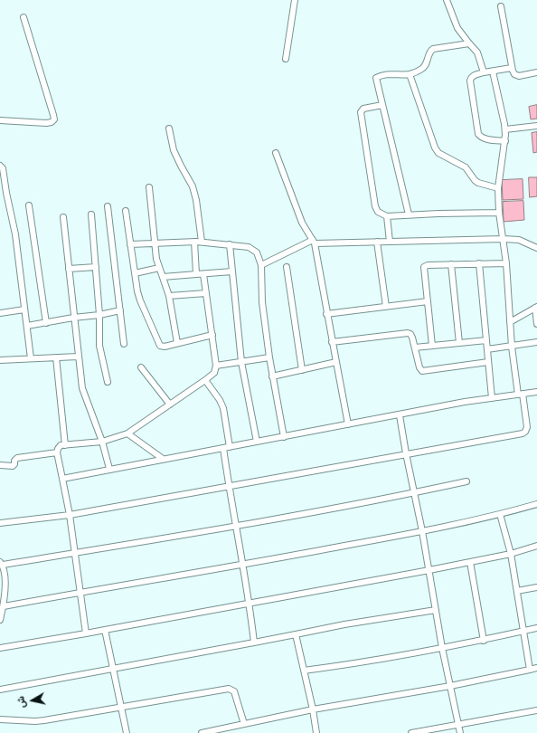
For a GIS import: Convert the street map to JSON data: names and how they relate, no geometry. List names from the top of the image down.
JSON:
{
  "north": "left"
}
